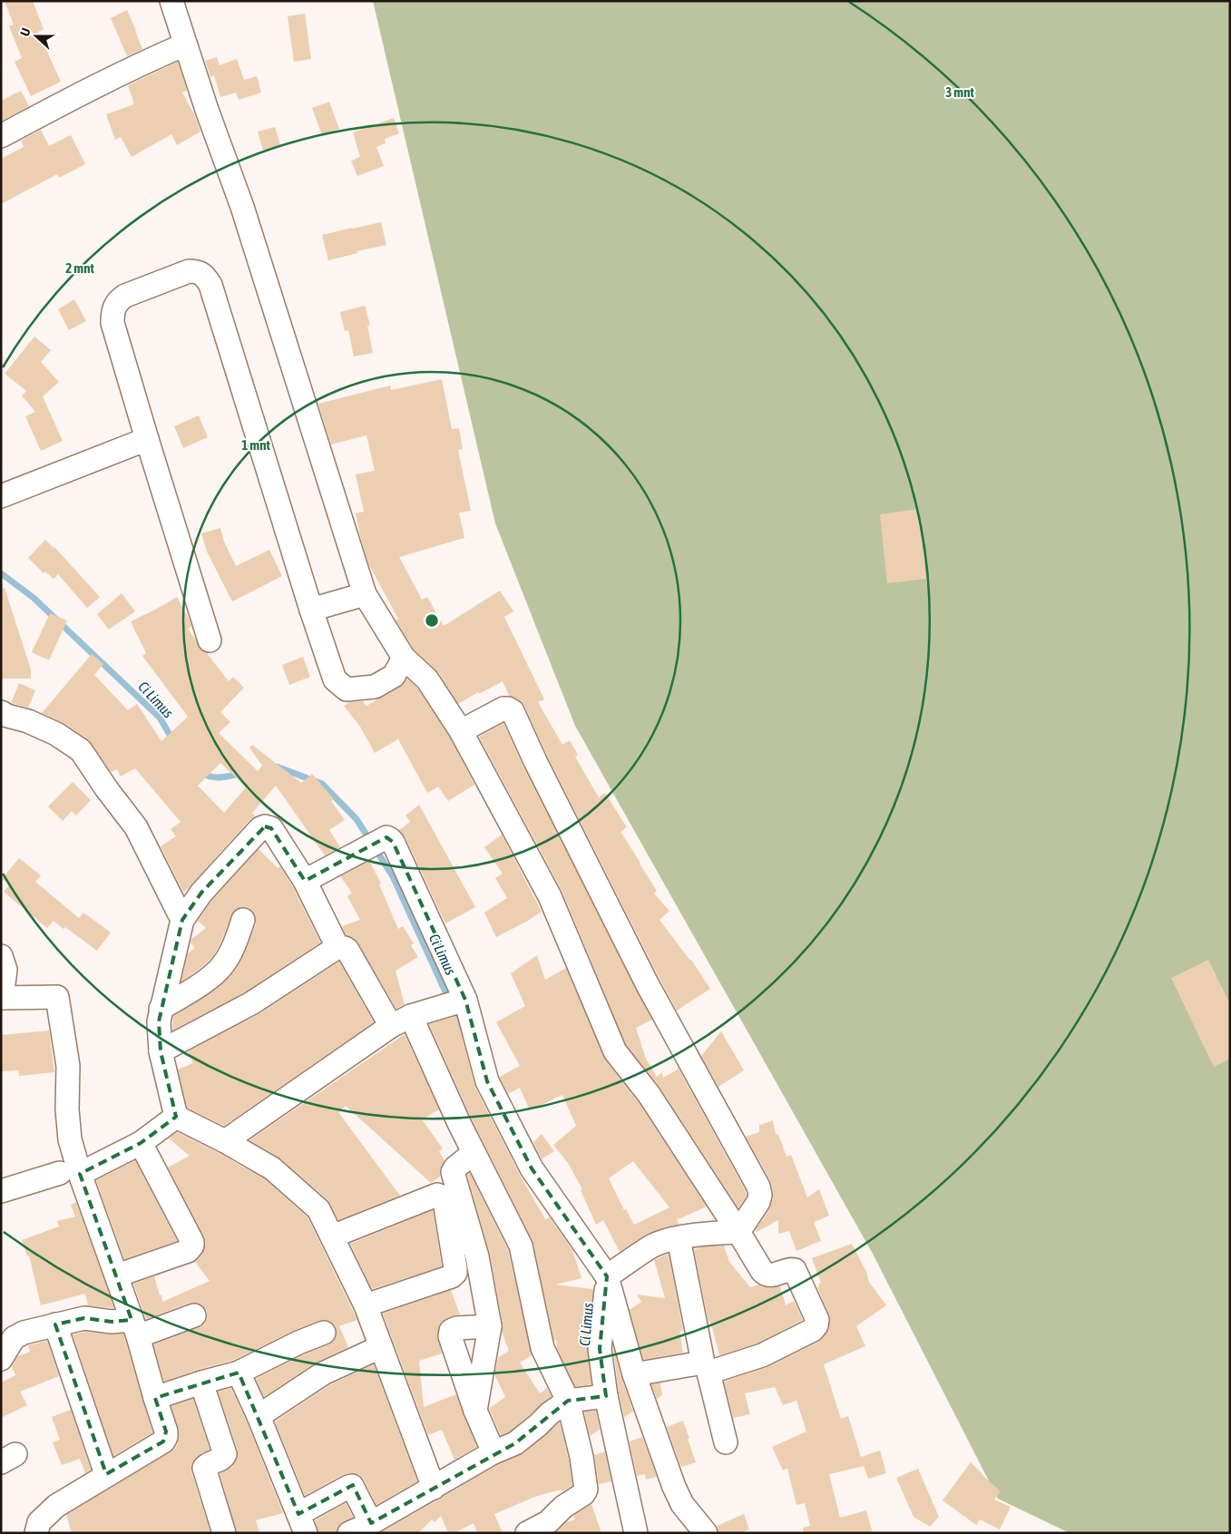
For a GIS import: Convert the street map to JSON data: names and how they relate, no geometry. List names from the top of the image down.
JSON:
{
  "water": ["Ci Limus"],
  "north": "left",
  "rings": ["3 mnt", "2 mnt", "1 mnt"]
}
